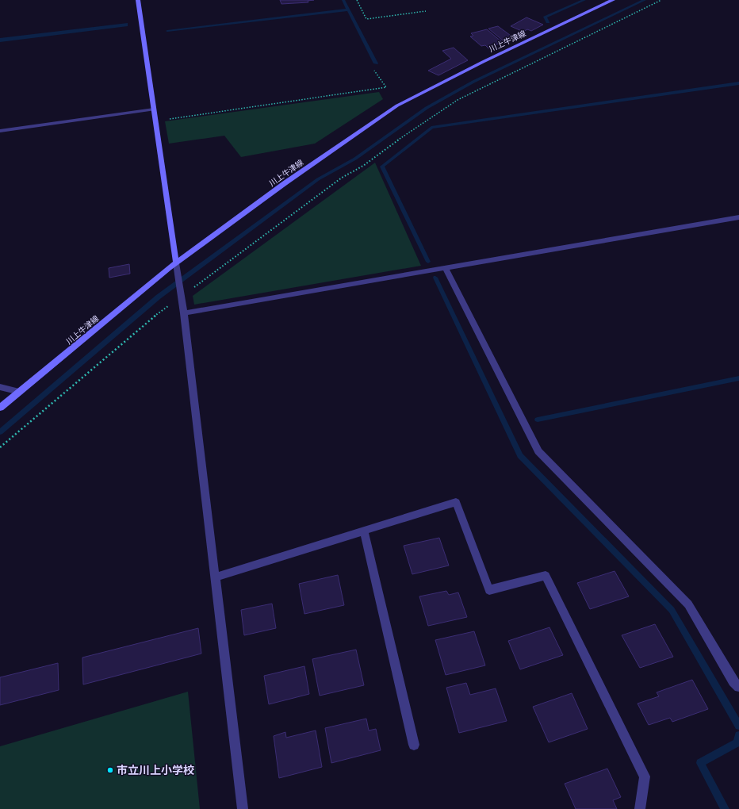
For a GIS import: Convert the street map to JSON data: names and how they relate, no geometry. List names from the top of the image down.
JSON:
{
  "streets": {
    "main road": ["川上牛津線"]
  },
  "places": ["市立川上小学校"]
}
